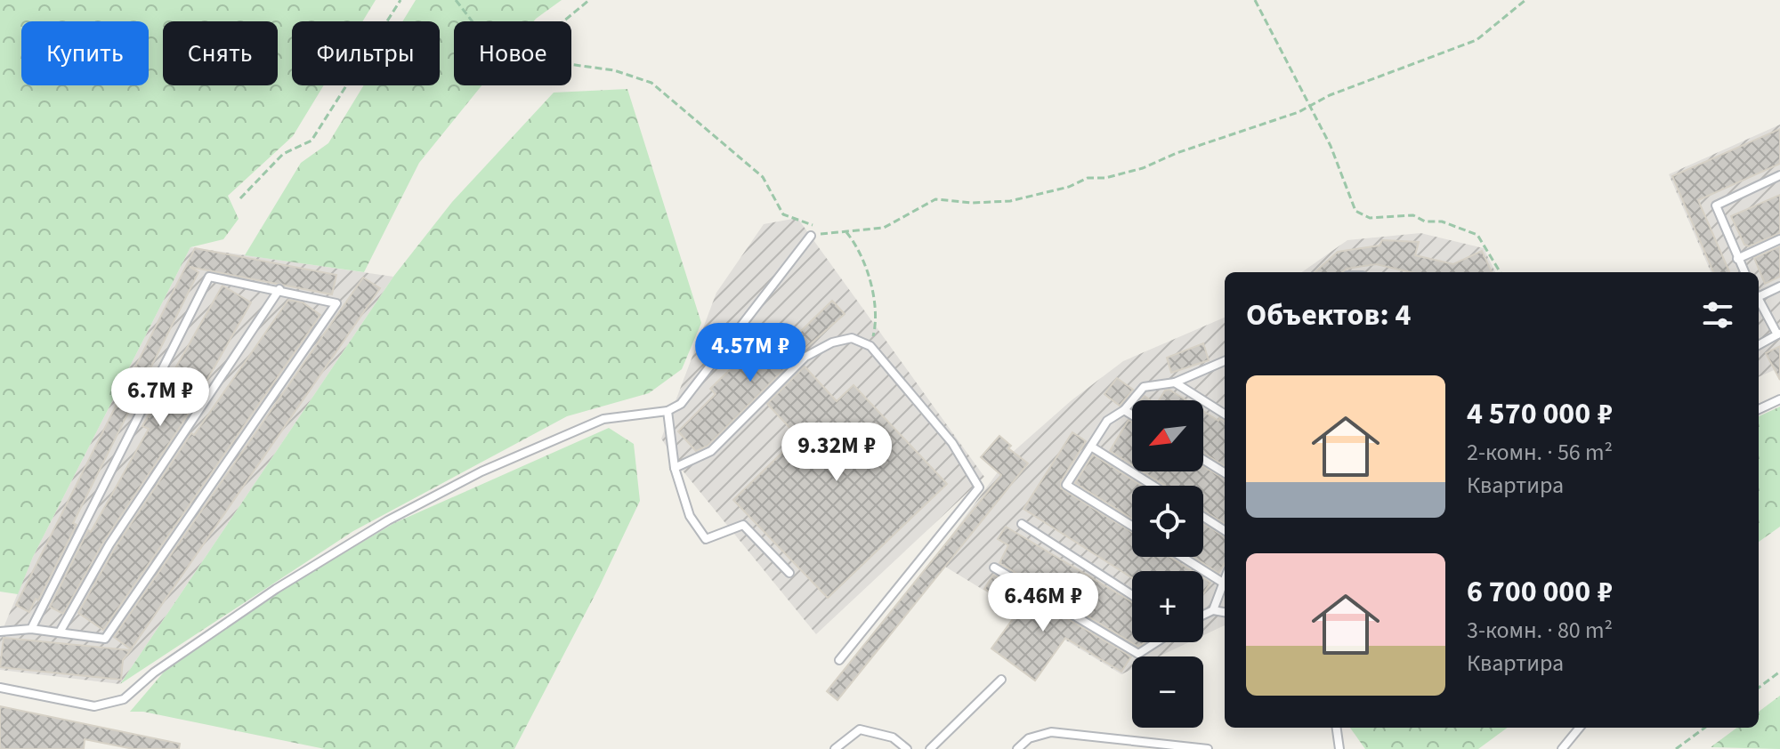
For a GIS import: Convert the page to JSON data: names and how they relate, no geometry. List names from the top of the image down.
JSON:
{
  "north": "bottom left",
  "page": {
    "chip": [
      "Купить",
      "Снять",
      "Фильтры",
      "Новое"
    ],
    "heading": "Объектов: 4",
    "price": [
      "4.57M ₽",
      "6.7M ₽",
      "9.32M ₽",
      "6.46M ₽"
    ],
    "list": [
      {
        "name": "4 570 000 ₽",
        "note": "2-комн. · 56 m² · Квартира"
      },
      {
        "name": "6 700 000 ₽",
        "note": "3-комн. · 80 m² · Квартира"
      }
    ],
    "map_buttons": ["+", "−"]
  }
}
